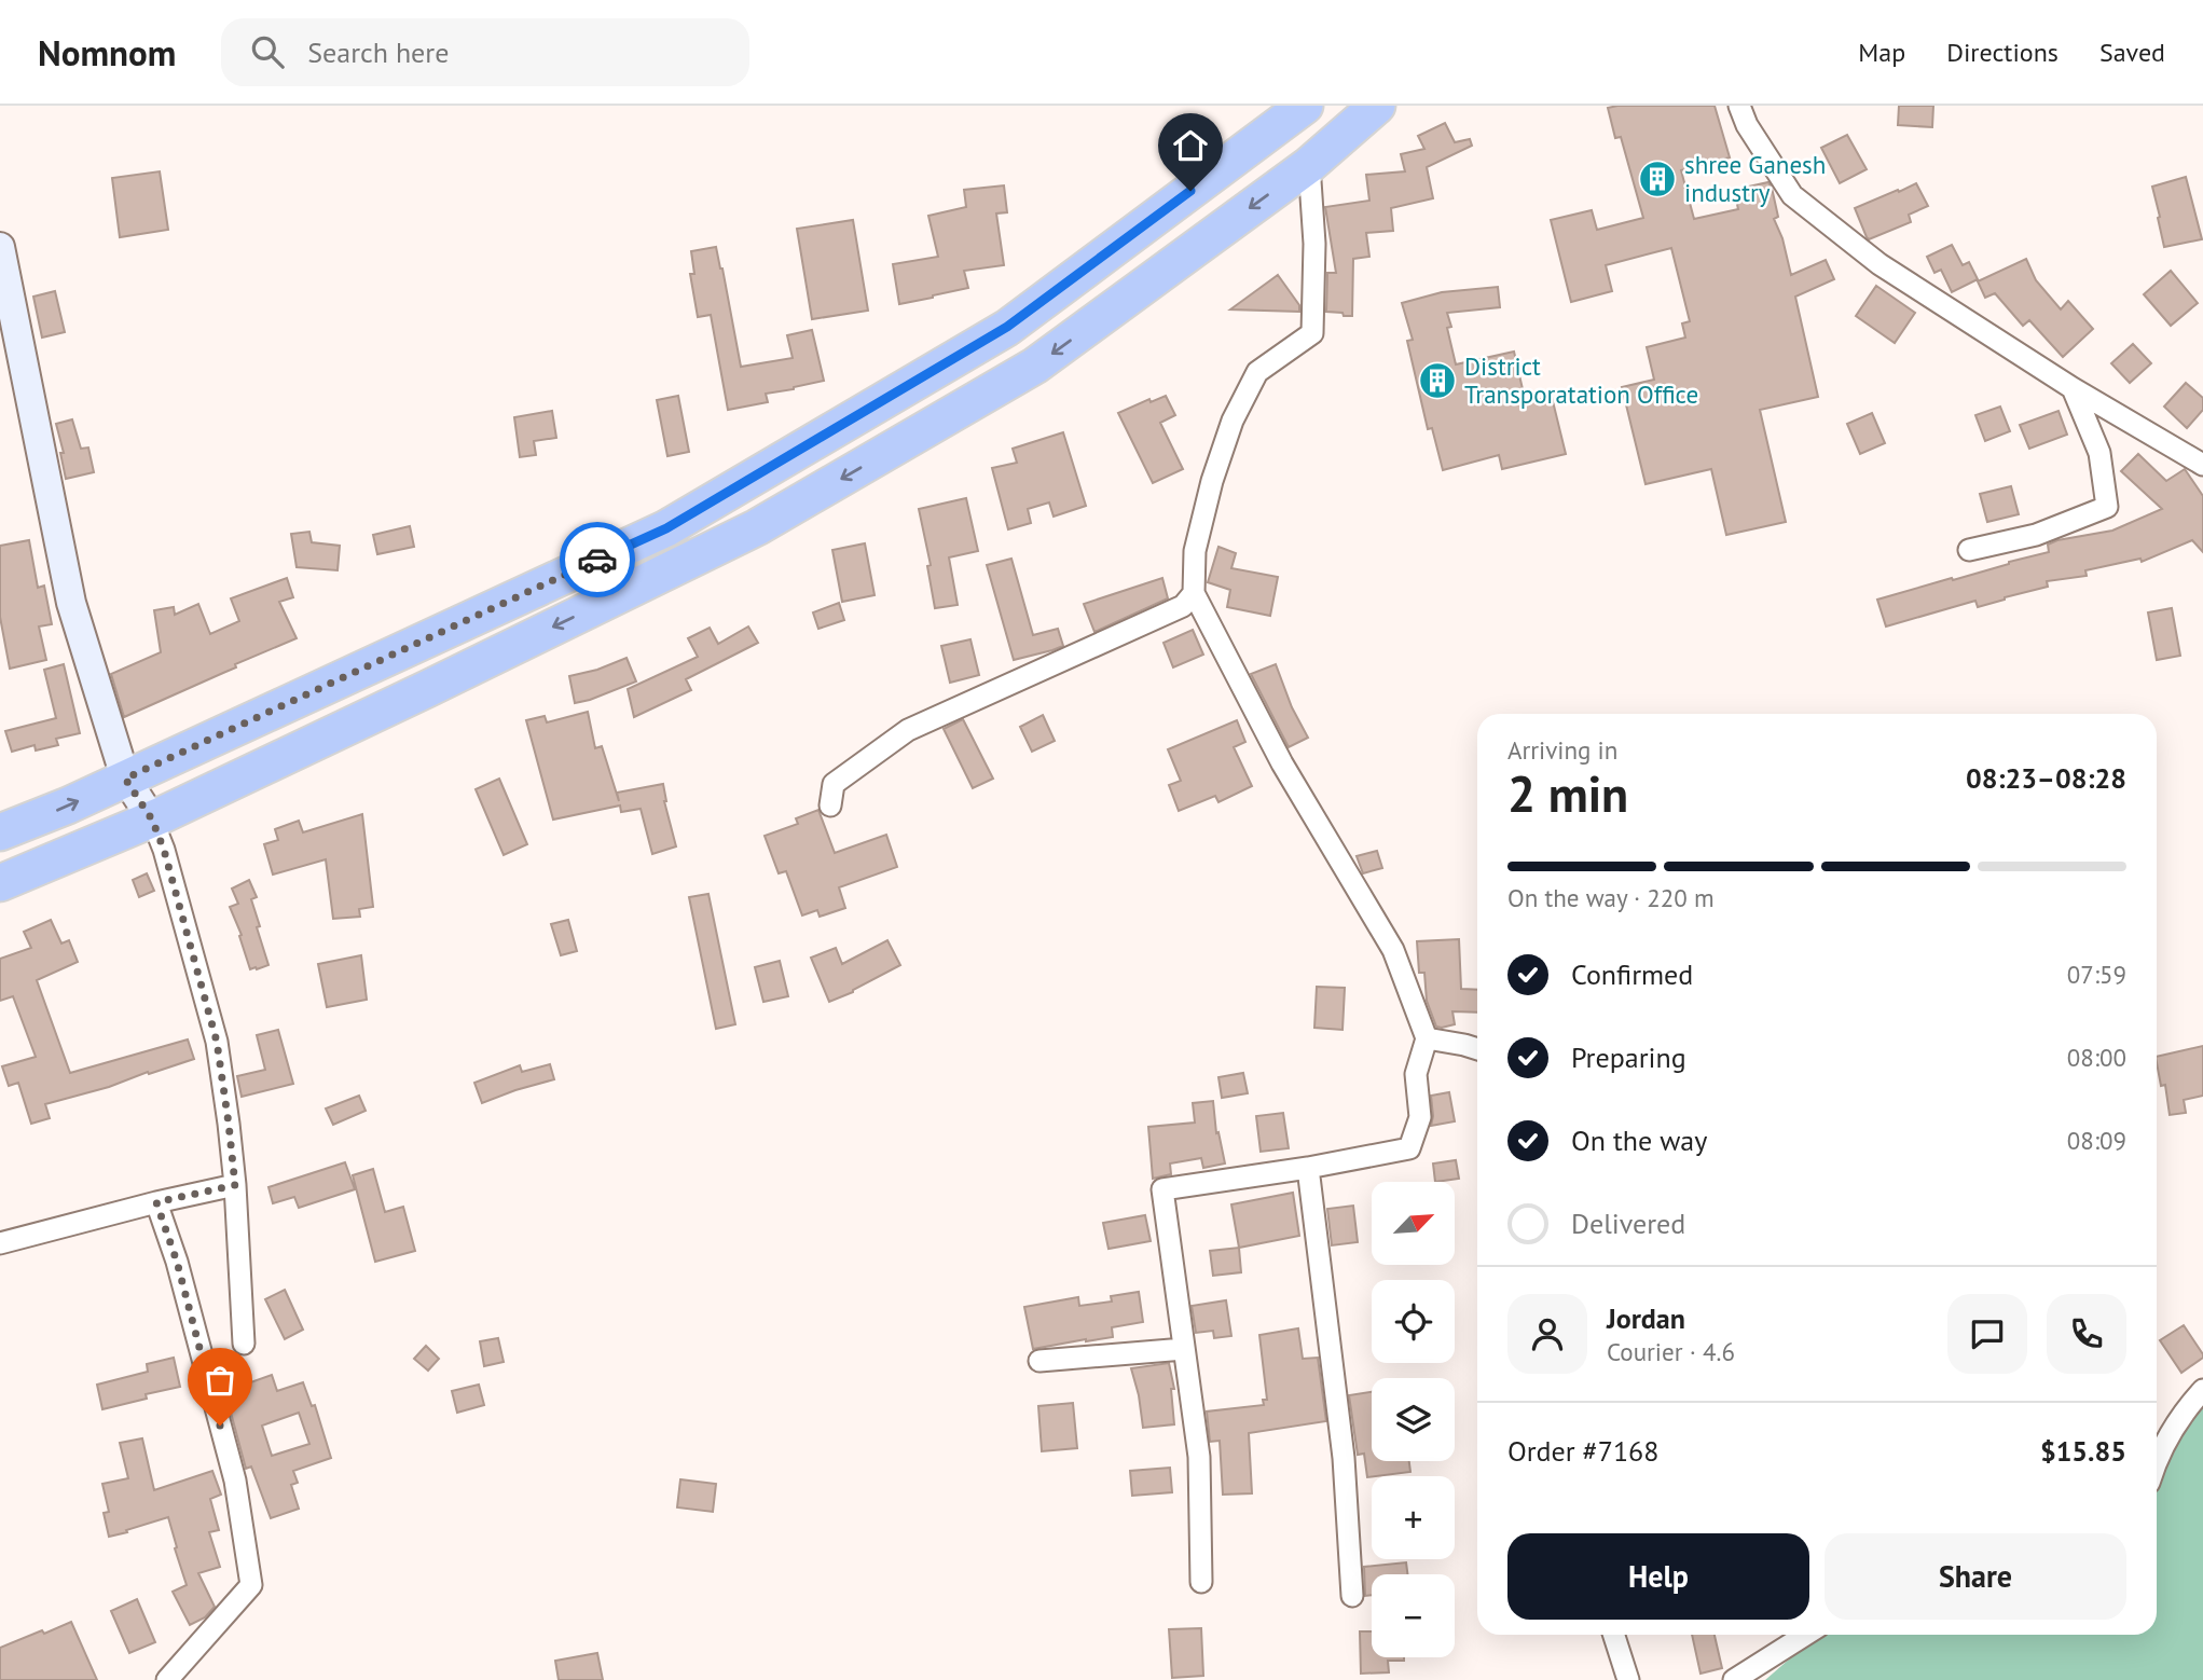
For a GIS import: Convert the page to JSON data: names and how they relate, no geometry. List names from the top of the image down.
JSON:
{
  "places": {
    "building": ["shree Ganesh industry", "District Transporatation Office"]
  },
  "north": "top right",
  "page": {
    "header": "Nomnom",
    "search": "Search here",
    "nav": ["Map", "Directions", "Saved"],
    "heading": ["2 min", "Arriving in", "08:23–08:28"],
    "panel": [
      "Jordan",
      "Courier · 4.6",
      "Order #7168",
      "$15.85"
    ],
    "bar": "On the way · 220 m",
    "list": [
      ["Confirmed", "07:59"],
      ["Preparing", "08:00"],
      ["On the way", "08:09"],
      "Delivered"
    ],
    "map_buttons": ["+", "−"],
    "buttons": ["Help", "Share"]
  }
}
